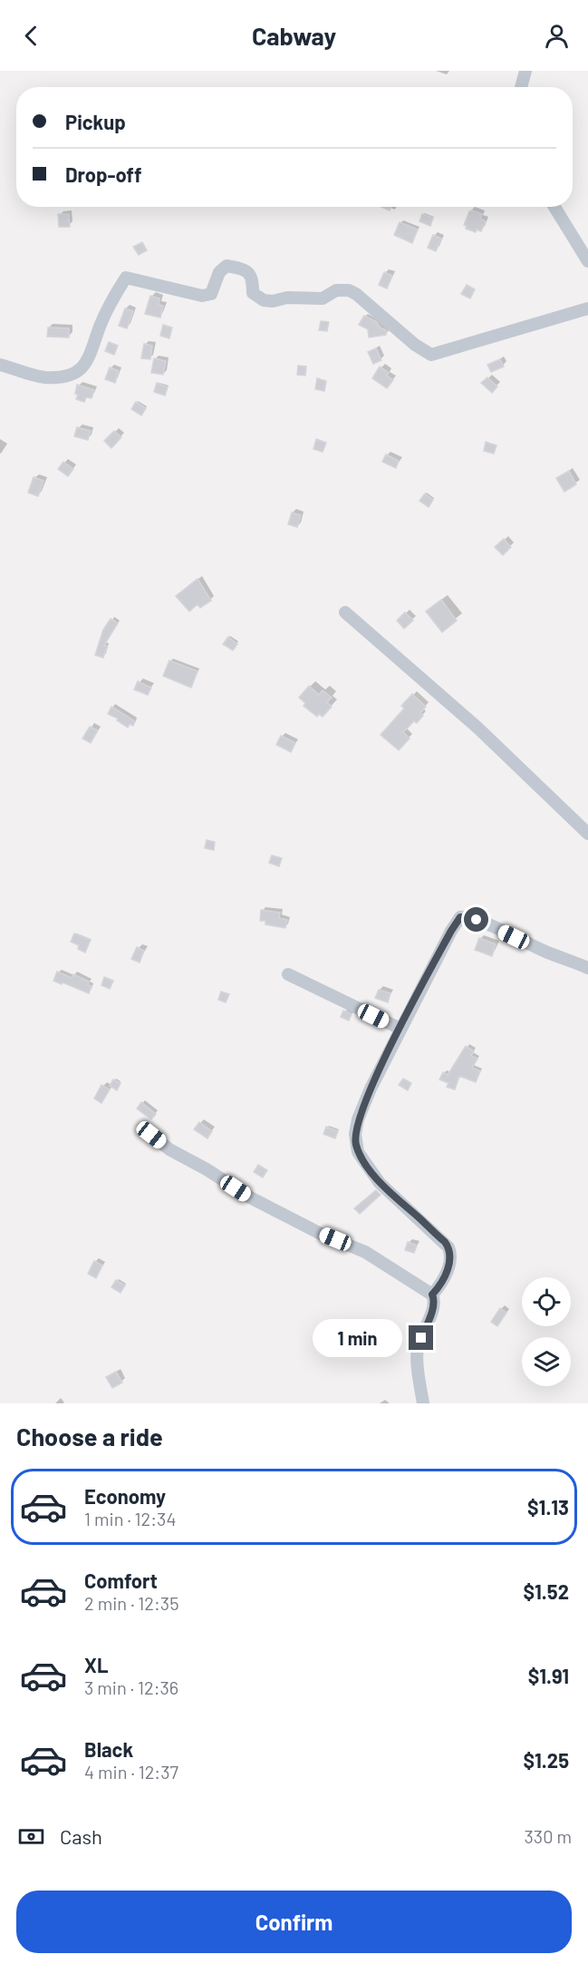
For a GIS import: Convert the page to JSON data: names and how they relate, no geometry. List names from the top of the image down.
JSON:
{
  "page": {
    "header": "Cabway",
    "banner": ["Pickup", "Drop-off"],
    "bubble": "1 min",
    "heading": "Choose a ride",
    "list": [
      {
        "name": "Economy",
        "note": "1 min · 12:34",
        "value": "$1.13"
      },
      {
        "name": "Comfort",
        "note": "2 min · 12:35",
        "value": "$1.52"
      },
      {
        "name": "XL",
        "note": "3 min · 12:36",
        "value": "$1.91"
      },
      {
        "name": "Black",
        "note": "4 min · 12:37",
        "value": "$1.25"
      }
    ],
    "pay": ["Cash", "330 m"],
    "buttons": "Confirm"
  }
}
